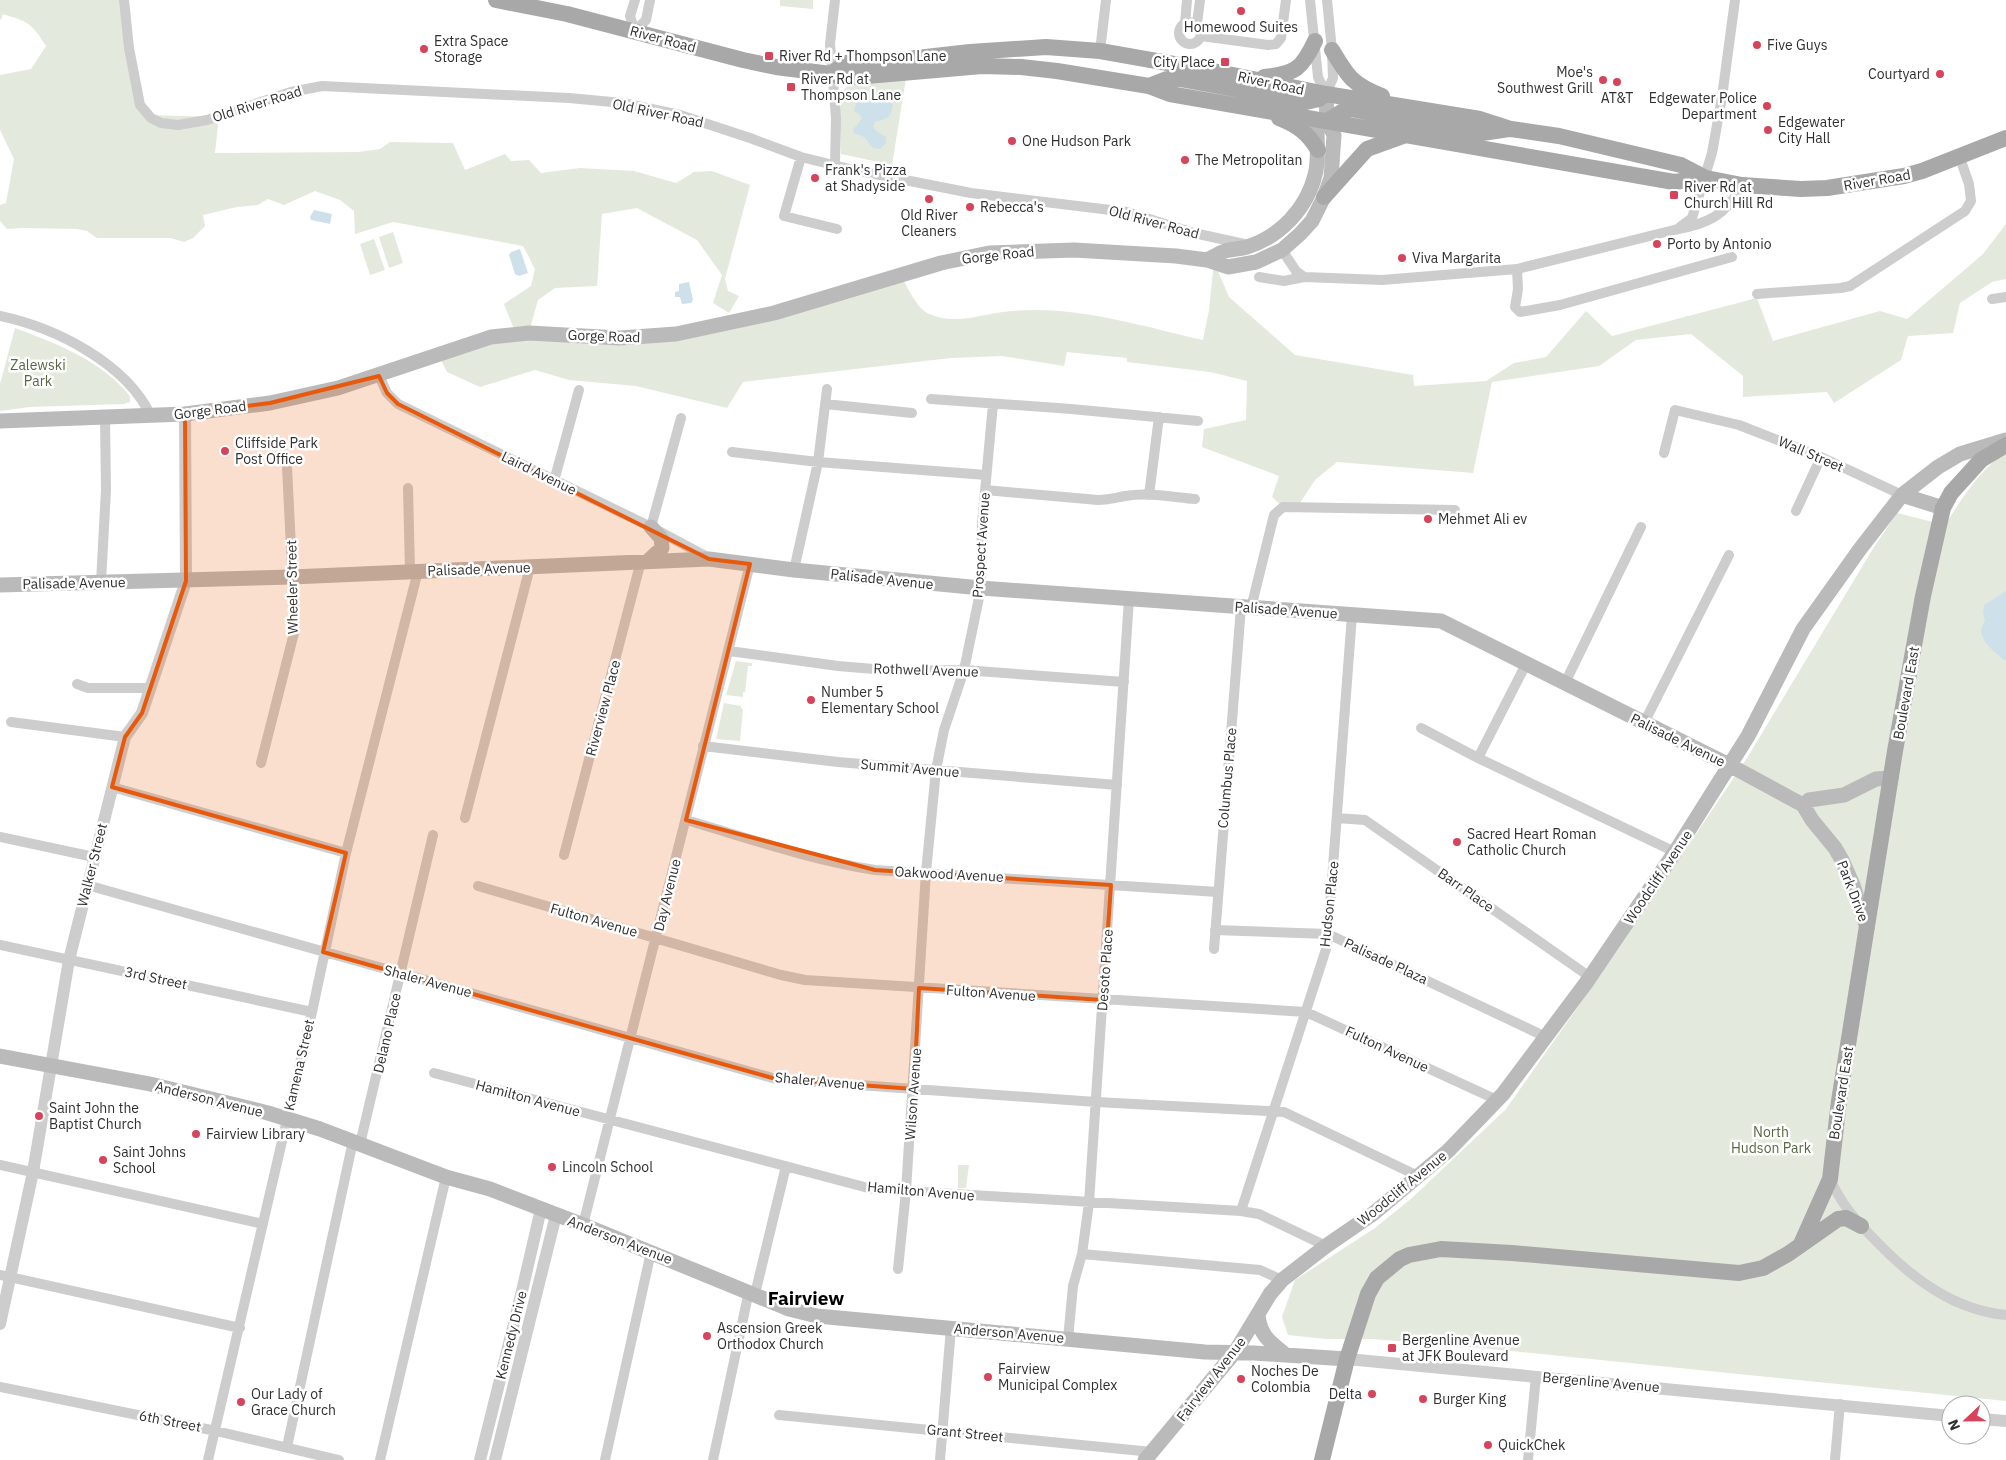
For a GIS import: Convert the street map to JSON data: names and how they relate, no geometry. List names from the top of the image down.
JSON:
{
  "streets": {
    "main road": [
      "River Road",
      "Gorge Road",
      "Wall Street",
      "Palisade Avenue",
      "Boulevard East",
      "Woodcliff Avenue",
      "Park Drive",
      "Anderson Avenue",
      "Fairview Avenue",
      "Bergenline Avenue"
    ],
    "street": [
      "Old River Road",
      "Laird Avenue",
      "Prospect Avenue",
      "Wheeler Street",
      "Rothwell Avenue",
      "Riverview Place",
      "Summit Avenue",
      "Columbus Place",
      "Walker Street",
      "Oakwood Avenue",
      "Barr Place",
      "Day Avenue",
      "Hudson Place",
      "Fulton Avenue",
      "Palisade Plaza",
      "Desoto Place",
      "3rd Street",
      "Shaler Avenue",
      "Delano Place",
      "Kamena Street",
      "Wilson Avenue",
      "Hamilton Avenue",
      "Kennedy Drive",
      "6th Street",
      "Grant Street"
    ]
  },
  "crossings": [
    ["River Road", "Gorge Road"],
    ["Old River Road", "Gorge Road"],
    ["Gorge Road", "Laird Avenue"],
    ["Gorge Road", "Walker Street"],
    ["Wall Street", "Boulevard East"],
    ["Wall Street", "Woodcliff Avenue"],
    ["Laird Avenue", "Palisade Avenue"],
    ["Prospect Avenue", "Palisade Avenue"],
    ["Prospect Avenue", "Rothwell Avenue"],
    ["Prospect Avenue", "Summit Avenue"],
    ["Prospect Avenue", "Oakwood Avenue"],
    ["Prospect Avenue", "Wilson Avenue"],
    ["Palisade Avenue", "Wheeler Street"],
    ["Palisade Avenue", "Riverview Place"],
    ["Palisade Avenue", "Columbus Place"],
    ["Palisade Avenue", "Walker Street"],
    ["Palisade Avenue", "Woodcliff Avenue"],
    ["Palisade Avenue", "Park Drive"],
    ["Palisade Avenue", "Day Avenue"],
    ["Palisade Avenue", "Hudson Place"],
    ["Palisade Avenue", "Desoto Place"],
    ["Palisade Avenue", "Kamena Street"],
    ["Rothwell Avenue", "Day Avenue"],
    ["Rothwell Avenue", "Desoto Place"],
    ["Boulevard East", "Park Drive"],
    ["Summit Avenue", "Day Avenue"],
    ["Summit Avenue", "Desoto Place"],
    ["Columbus Place", "Oakwood Avenue"],
    ["Columbus Place", "Palisade Plaza"],
    ["Walker Street", "3rd Street"],
    ["Walker Street", "Shaler Avenue"],
    ["Walker Street", "Anderson Avenue"],
    ["Oakwood Avenue", "Day Avenue"],
    ["Oakwood Avenue", "Desoto Place"],
    ["Woodcliff Avenue", "Barr Place"],
    ["Woodcliff Avenue", "Park Drive"],
    ["Woodcliff Avenue", "Fulton Avenue"],
    ["Woodcliff Avenue", "Palisade Plaza"],
    ["Woodcliff Avenue", "Shaler Avenue"],
    ["Woodcliff Avenue", "Hamilton Avenue"],
    ["Woodcliff Avenue", "Fairview Avenue"],
    ["Barr Place", "Hudson Place"],
    ["Day Avenue", "Fulton Avenue"],
    ["Day Avenue", "Shaler Avenue"],
    ["Day Avenue", "Hamilton Avenue"],
    ["Day Avenue", "Anderson Avenue"],
    ["Hudson Place", "Fulton Avenue"],
    ["Hudson Place", "Palisade Plaza"],
    ["Hudson Place", "Shaler Avenue"],
    ["Hudson Place", "Hamilton Avenue"],
    ["Fulton Avenue", "Desoto Place"],
    ["Fulton Avenue", "Wilson Avenue"],
    ["Desoto Place", "Shaler Avenue"],
    ["Desoto Place", "Hamilton Avenue"],
    ["Desoto Place", "Anderson Avenue"],
    ["3rd Street", "Kamena Street"],
    ["Shaler Avenue", "Delano Place"],
    ["Shaler Avenue", "Kamena Street"],
    ["Shaler Avenue", "Wilson Avenue"],
    ["Delano Place", "Anderson Avenue"],
    ["Delano Place", "6th Street"],
    ["Kamena Street", "Anderson Avenue"],
    ["Kamena Street", "6th Street"],
    ["Wilson Avenue", "Hamilton Avenue"],
    ["Anderson Avenue", "Kennedy Drive"],
    ["Anderson Avenue", "Fairview Avenue"],
    ["Anderson Avenue", "Bergenline Avenue"],
    ["Fairview Avenue", "Grant Street"]
  ],
  "districts": ["Fairview"],
  "parks": ["Zalewski Park", "North Hudson Park"],
  "places": {
    "other": [
      "Homewood Suites",
      "Five Guys",
      "Extra Space Storage",
      "Courtyard",
      "Moe's Southwest Grill",
      "AT&T",
      "Edgewater Police Department",
      "Edgewater City Hall",
      "One Hudson Park",
      "The Metropolitan",
      "Frank's Pizza at Shadyside",
      "Old River Cleaners",
      "Rebecca's",
      "Porto by Antonio",
      "Viva Margarita",
      "Cliffside Park Post Office",
      "Mehmet Ali ev",
      "Number 5 Elementary School",
      "Sacred Heart Roman Catholic Church",
      "Saint John the Baptist Church",
      "Fairview Library",
      "Saint Johns School",
      "Lincoln School",
      "Ascension Greek Orthodox Church",
      "Fairview Municipal Complex",
      "Noches De Colombia",
      "Delta",
      "Burger King",
      "Our Lady of Grace Church",
      "QuickChek"
    ],
    "transit": [
      "River Rd + Thompson Lane",
      "City Place",
      "River Rd at Thompson Lane",
      "River Rd at Church Hill Rd",
      "Bergenline Avenue at JFK Boulevard"
    ]
  },
  "north": "left"
}
